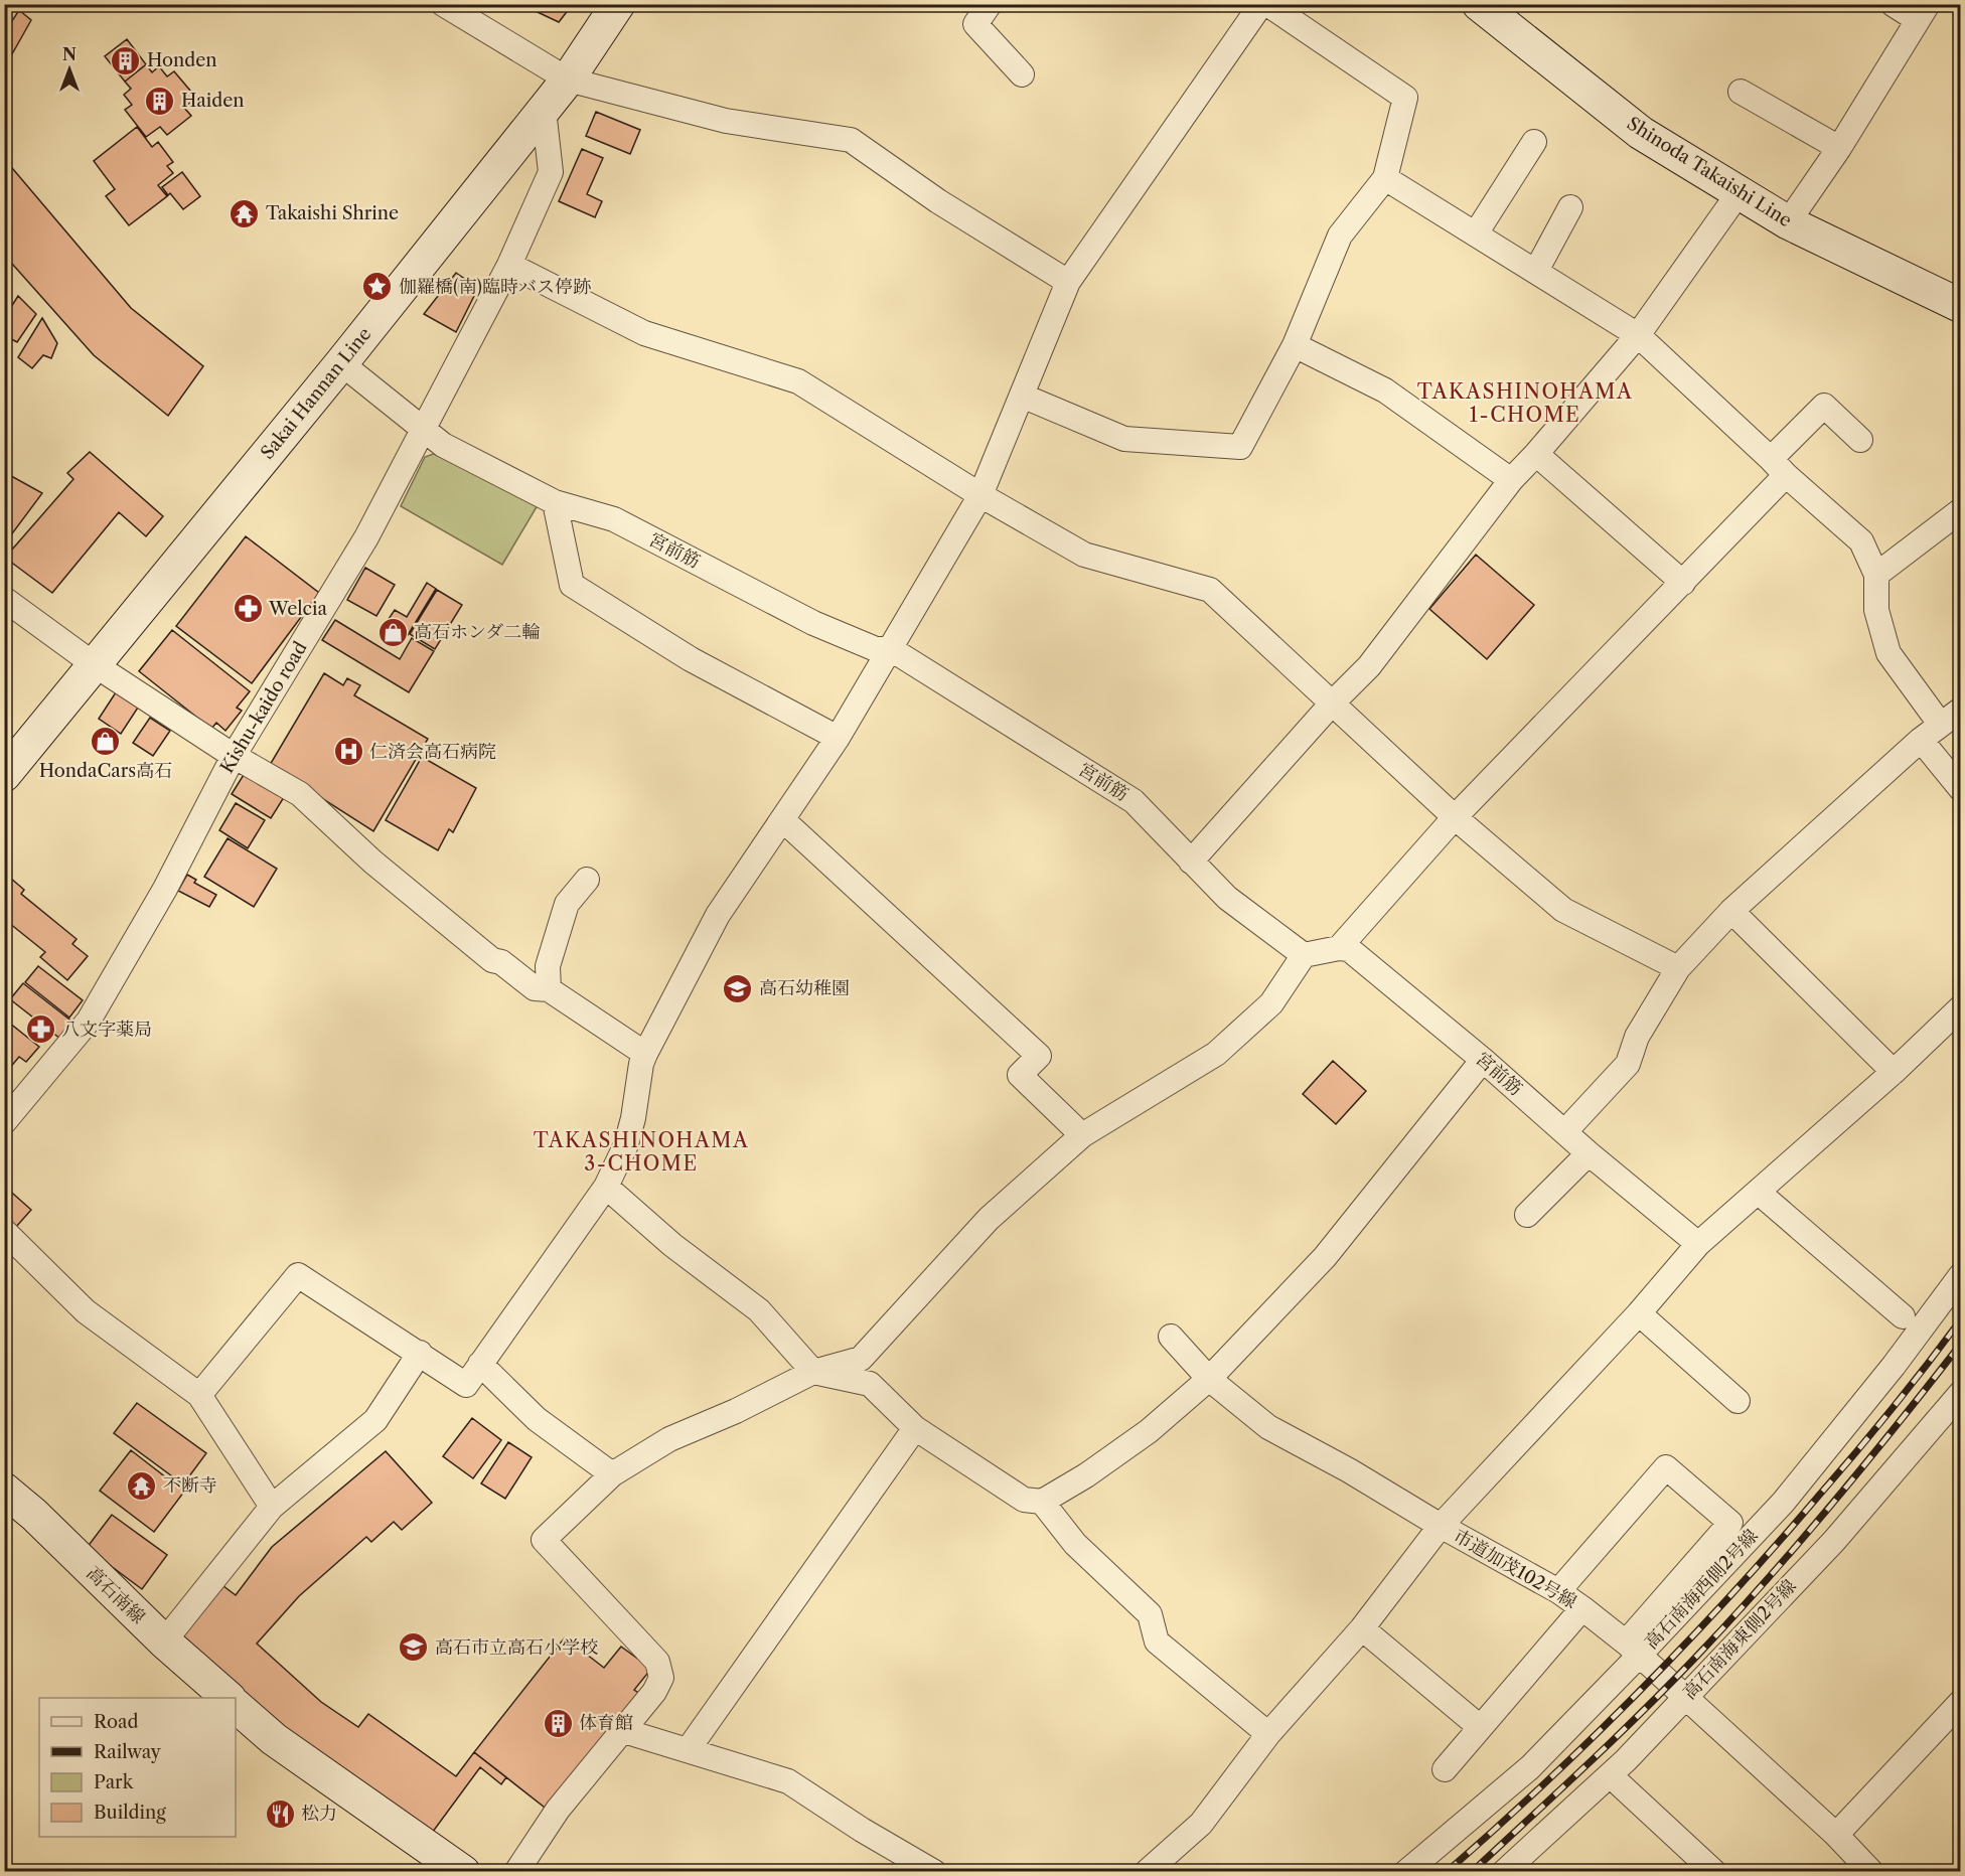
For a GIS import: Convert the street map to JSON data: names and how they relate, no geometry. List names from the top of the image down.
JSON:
{
  "streets": {
    "main road": ["Shinoda Takaishi Line", "Sakai Hannan Line", "高石南線"],
    "street": [
      "宮前筋",
      "Kishu-kaido road",
      "市道加茂102号線",
      "高石南海西側2号線",
      "高石南海東側2号線"
    ]
  },
  "crossings": [
    ["Sakai Hannan Line", "宮前筋"],
    ["Sakai Hannan Line", "Kishu-kaido road"],
    ["宮前筋", "Kishu-kaido road"],
    ["市道加茂102号線", "高石南海西側2号線"],
    ["市道加茂102号線", "高石南海東側2号線"]
  ],
  "districts": ["TAKASHINOHAMA 1-CHOME", "TAKASHINOHAMA 3-CHOME"],
  "places": {
    "building": ["Honden", "Haiden", "体育館"],
    "temple": ["Takaishi Shrine", "不断寺"],
    "place": ["伽羅橋(南)臨時バス停跡"],
    "pharmacy": ["Welcia", "八文字薬局"],
    "shop": ["高石ホンダ二輪", "HondaCars高石"],
    "hospital": ["仁済会高石病院"],
    "school or university": ["高石幼稚園", "高石市立高石小学校"],
    "restaurant": ["松力"]
  },
  "legend": [
    "Road",
    "Railway",
    "Park",
    "Building"
  ],
  "north": "top"
}
